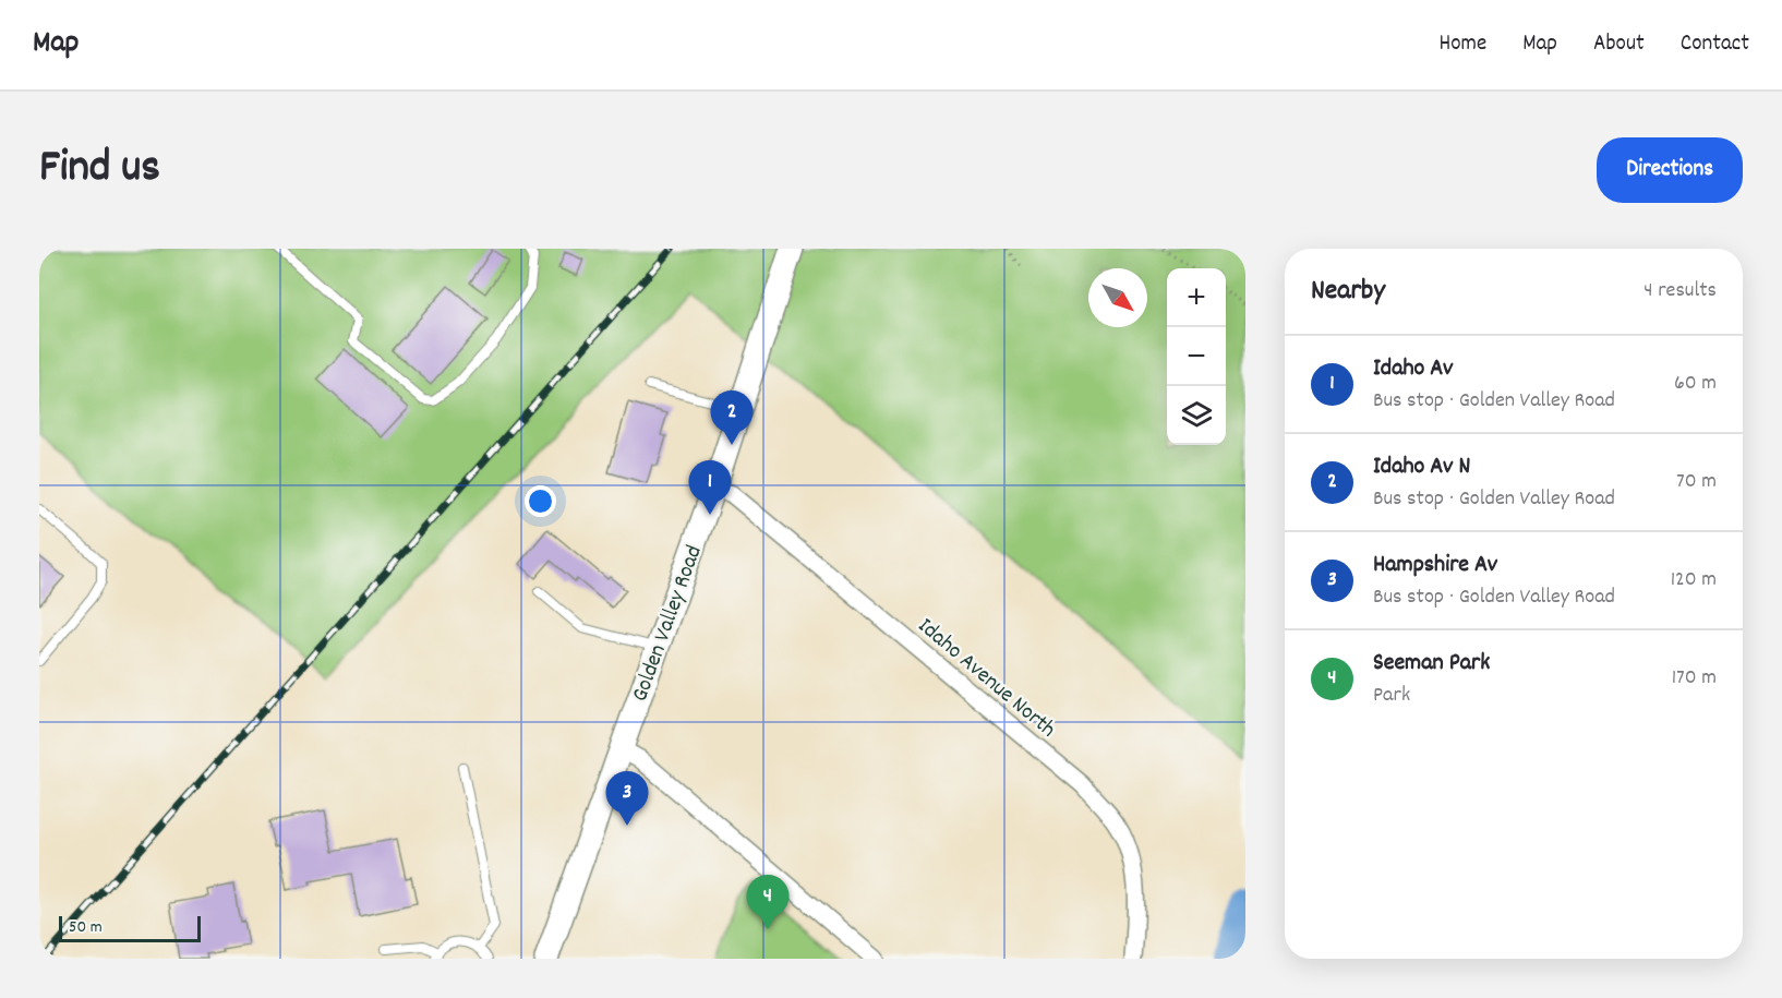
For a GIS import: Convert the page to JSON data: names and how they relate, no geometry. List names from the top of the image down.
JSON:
{
  "streets": {
    "street": ["Golden Valley Road", "Idaho Avenue North"]
  },
  "crossings": [
    ["Golden Valley Road", "Idaho Avenue North"]
  ],
  "scale_bar": "50 m",
  "north": "bottom right",
  "page": {
    "header": "Map",
    "nav": [
      "Home",
      "Map",
      "About",
      "Contact"
    ],
    "title": "Find us",
    "buttons": "Directions",
    "heading": ["Nearby", "4 results"],
    "map_buttons": ["+", "−"],
    "list": [
      {
        "mark": "1",
        "name": "Idaho Av",
        "note": "Bus stop · Golden Valley Road",
        "value": "60 m"
      },
      {
        "mark": "2",
        "name": "Idaho Av N",
        "note": "Bus stop · Golden Valley Road",
        "value": "70 m"
      },
      {
        "mark": "3",
        "name": "Hampshire Av",
        "note": "Bus stop · Golden Valley Road",
        "value": "120 m"
      },
      {
        "mark": "4",
        "name": "Seeman Park",
        "note": "Park",
        "value": "170 m"
      }
    ],
    "pins": [
      "2",
      "1",
      "3",
      "4"
    ],
    "scale": "50 m"
  }
}
